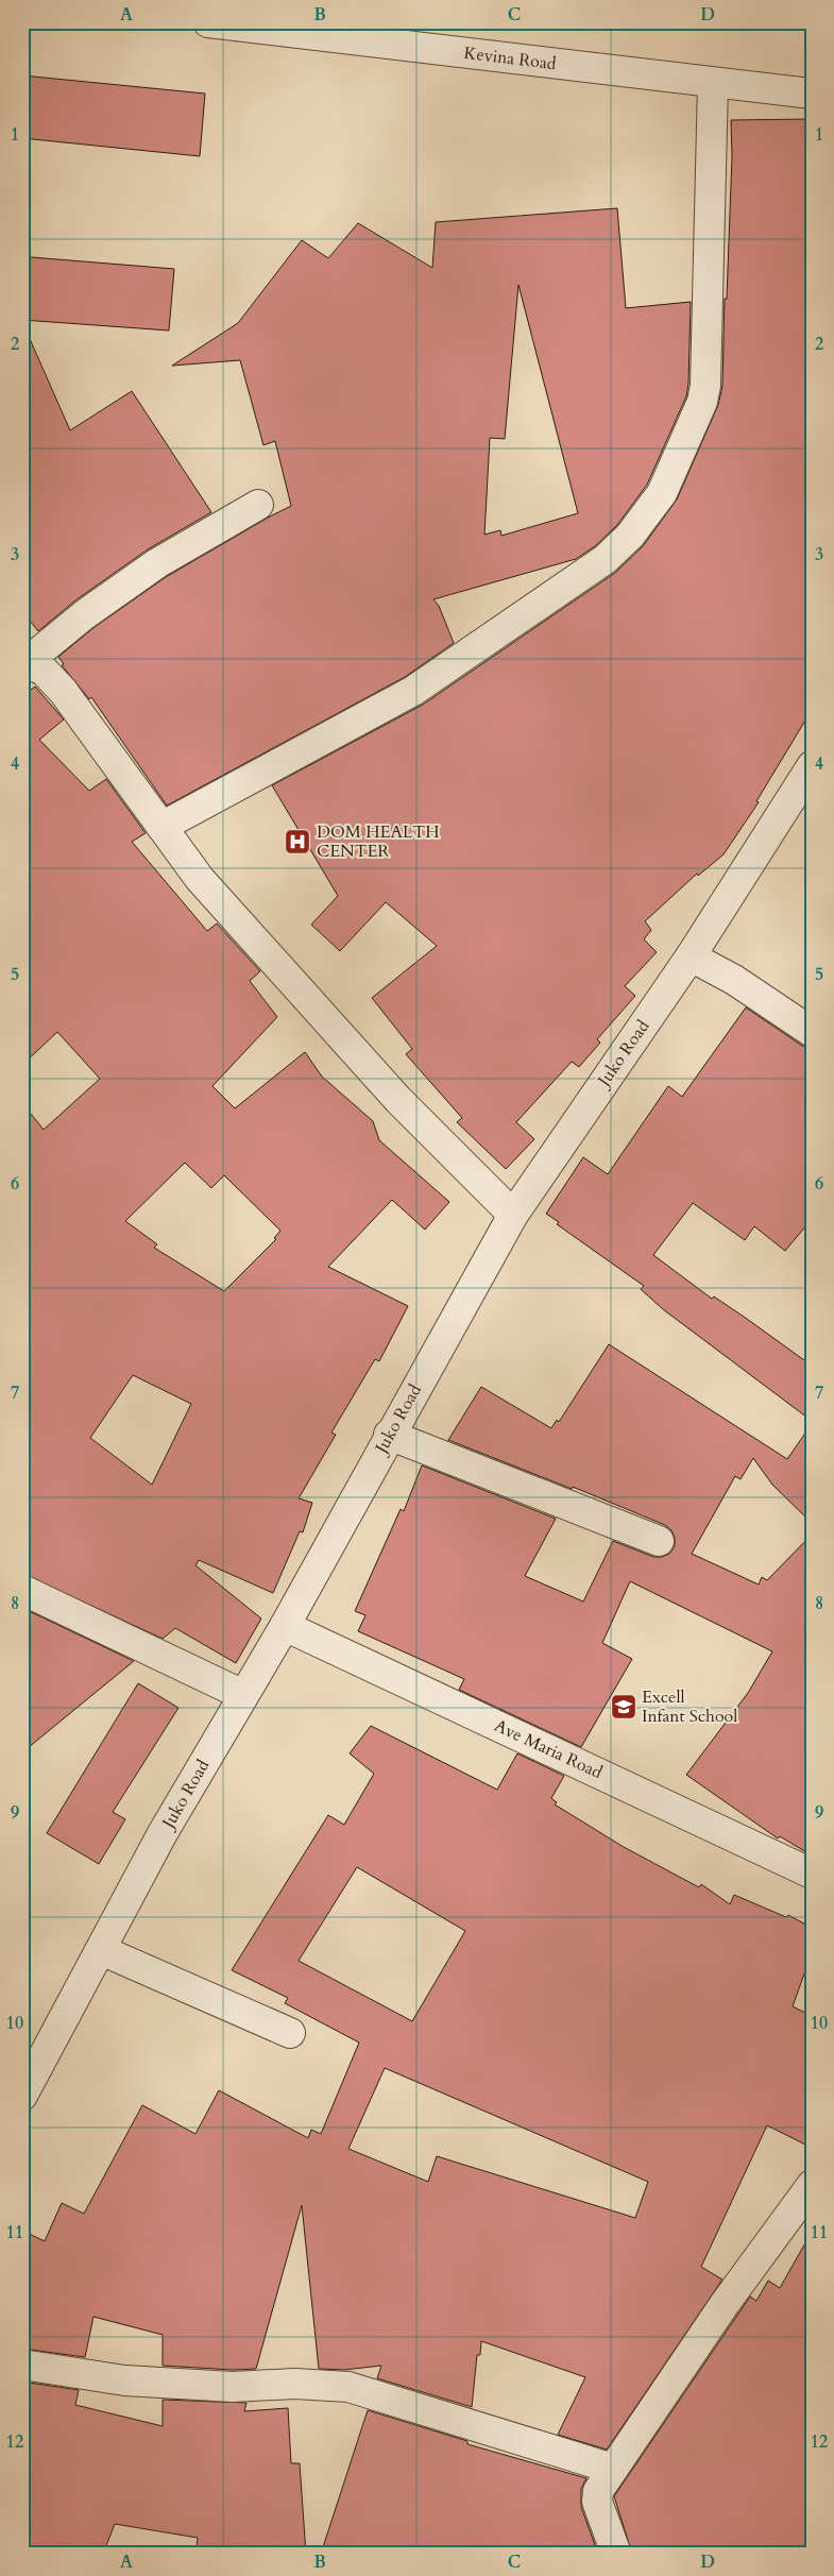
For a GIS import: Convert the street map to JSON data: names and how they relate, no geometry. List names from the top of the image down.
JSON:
{
  "streets": {
    "street": ["Kevina Road", "Juko Road", "Ave Maria Road"]
  },
  "crossings": [
    ["Juko Road", "Ave Maria Road"]
  ],
  "places": {
    "hospital": ["DOM HEALTH CENTER"],
    "school or university": ["Excell Infant School"]
  },
  "grid": {
    "columns": [
      "A",
      "B",
      "C",
      "D"
    ],
    "rows": [
      "1",
      "2",
      "3",
      "4",
      "5",
      "6",
      "7",
      "8",
      "9",
      "10",
      "11",
      "12"
    ]
  }
}
